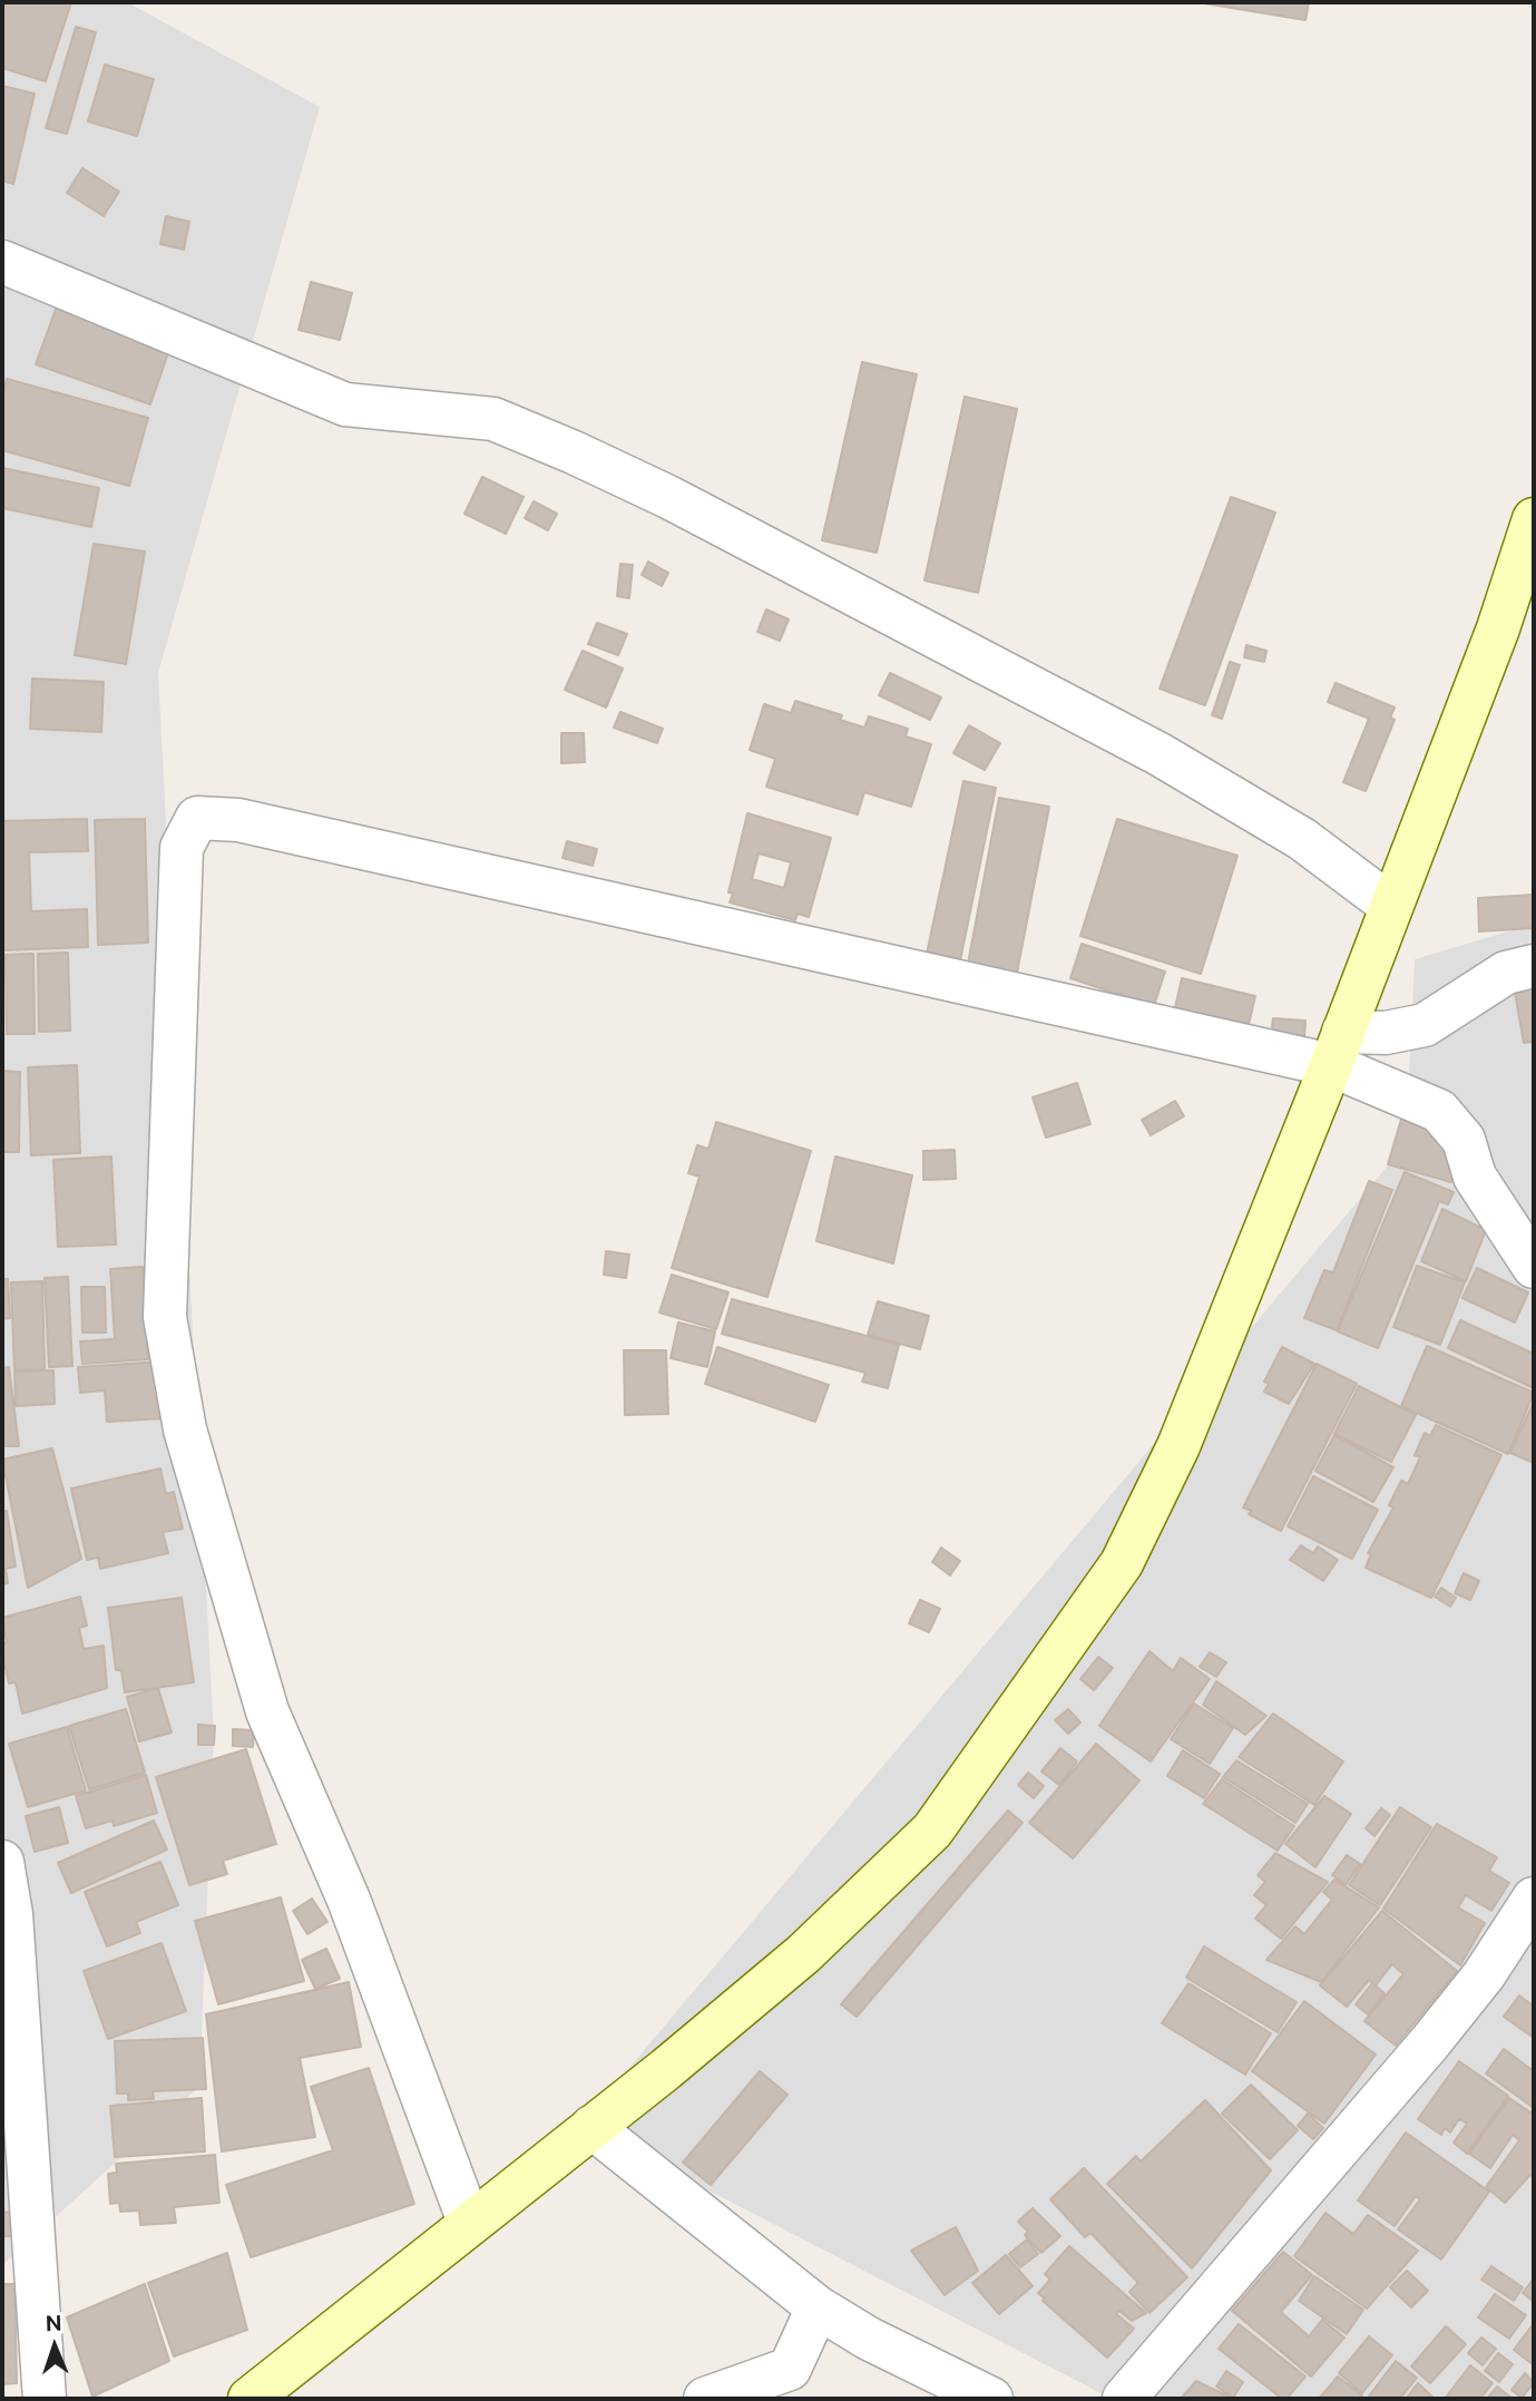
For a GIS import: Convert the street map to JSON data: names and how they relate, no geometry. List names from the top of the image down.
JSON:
{
  "north": "top"
}
